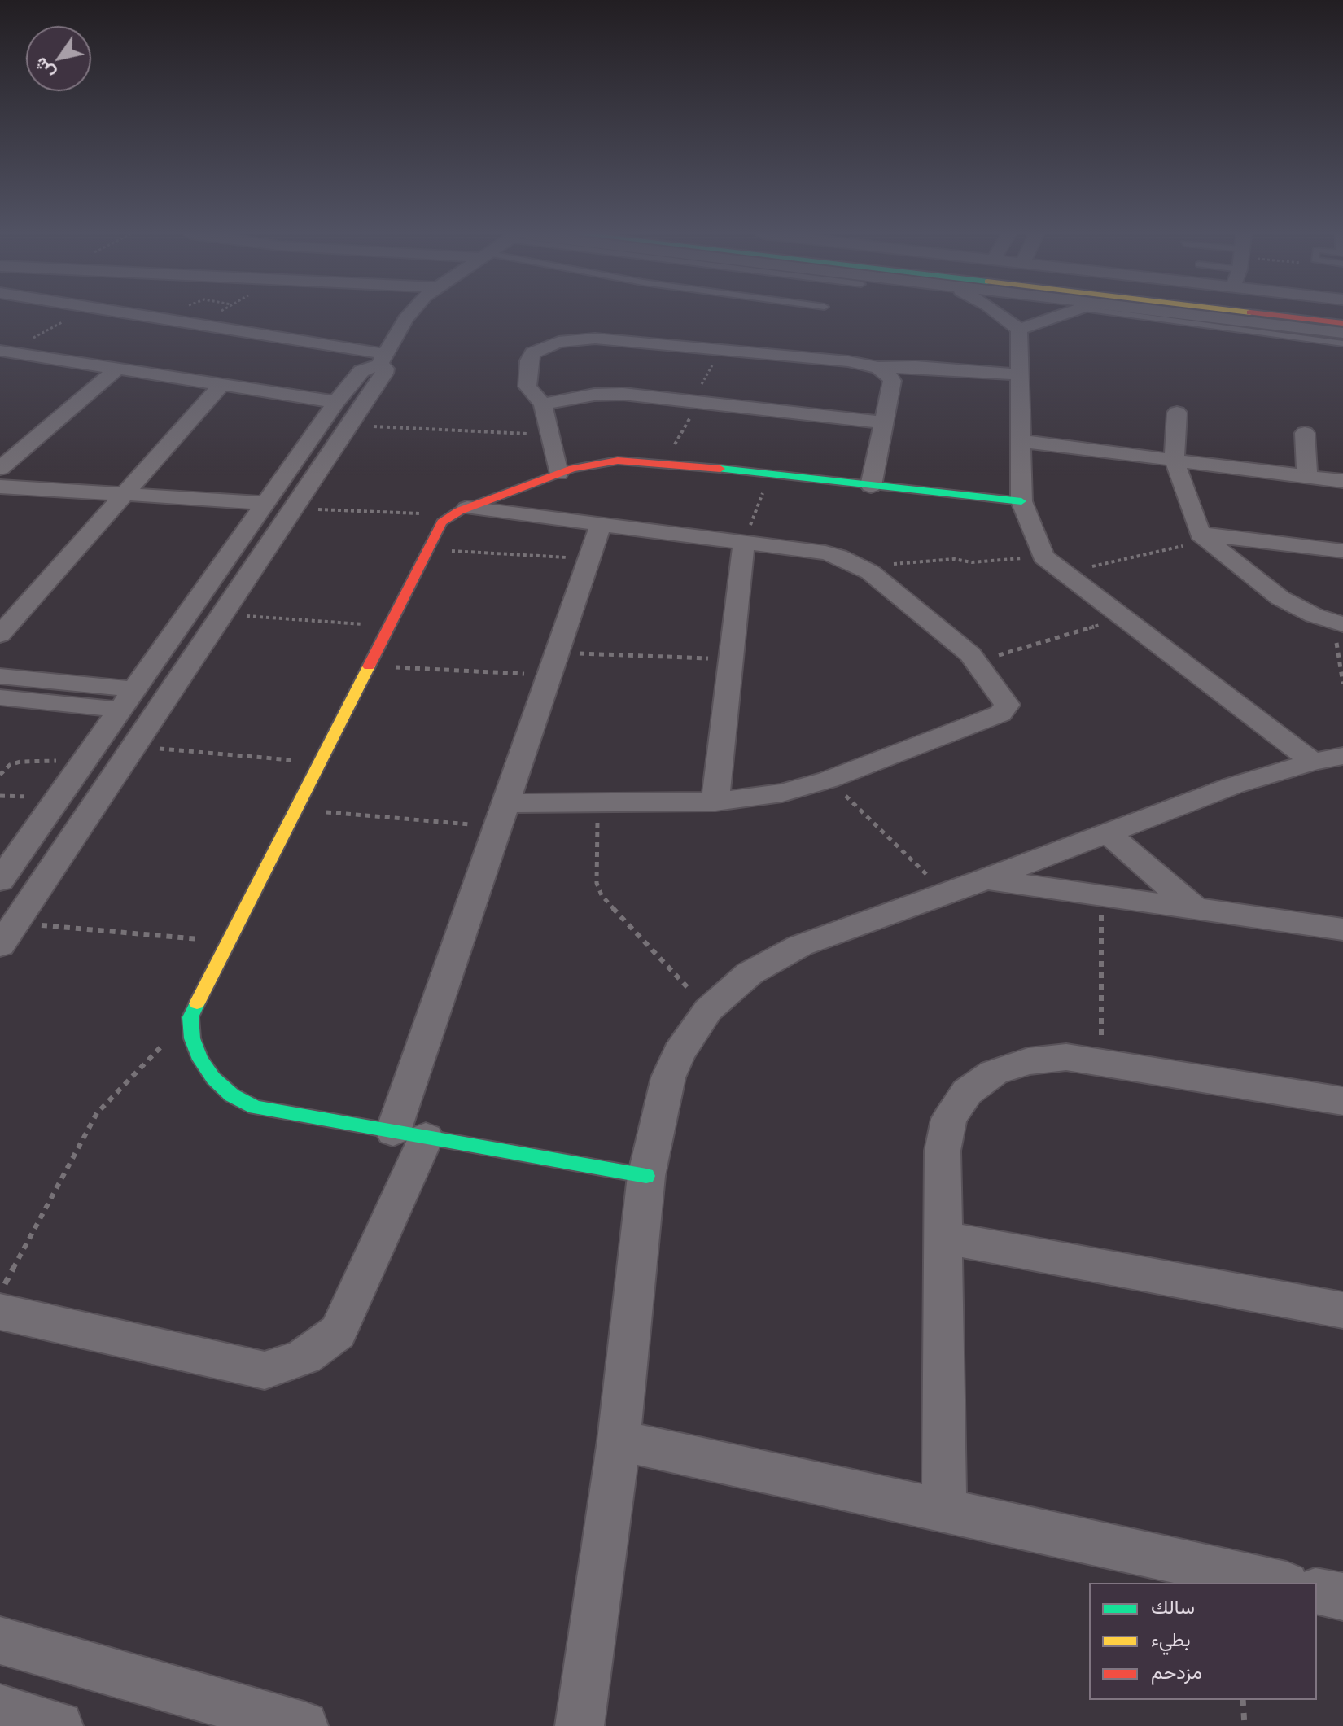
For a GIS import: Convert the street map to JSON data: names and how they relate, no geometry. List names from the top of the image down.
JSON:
{
  "legend": ["سالك", "بطيء", "مزدحم"],
  "north": "bottom left"
}
